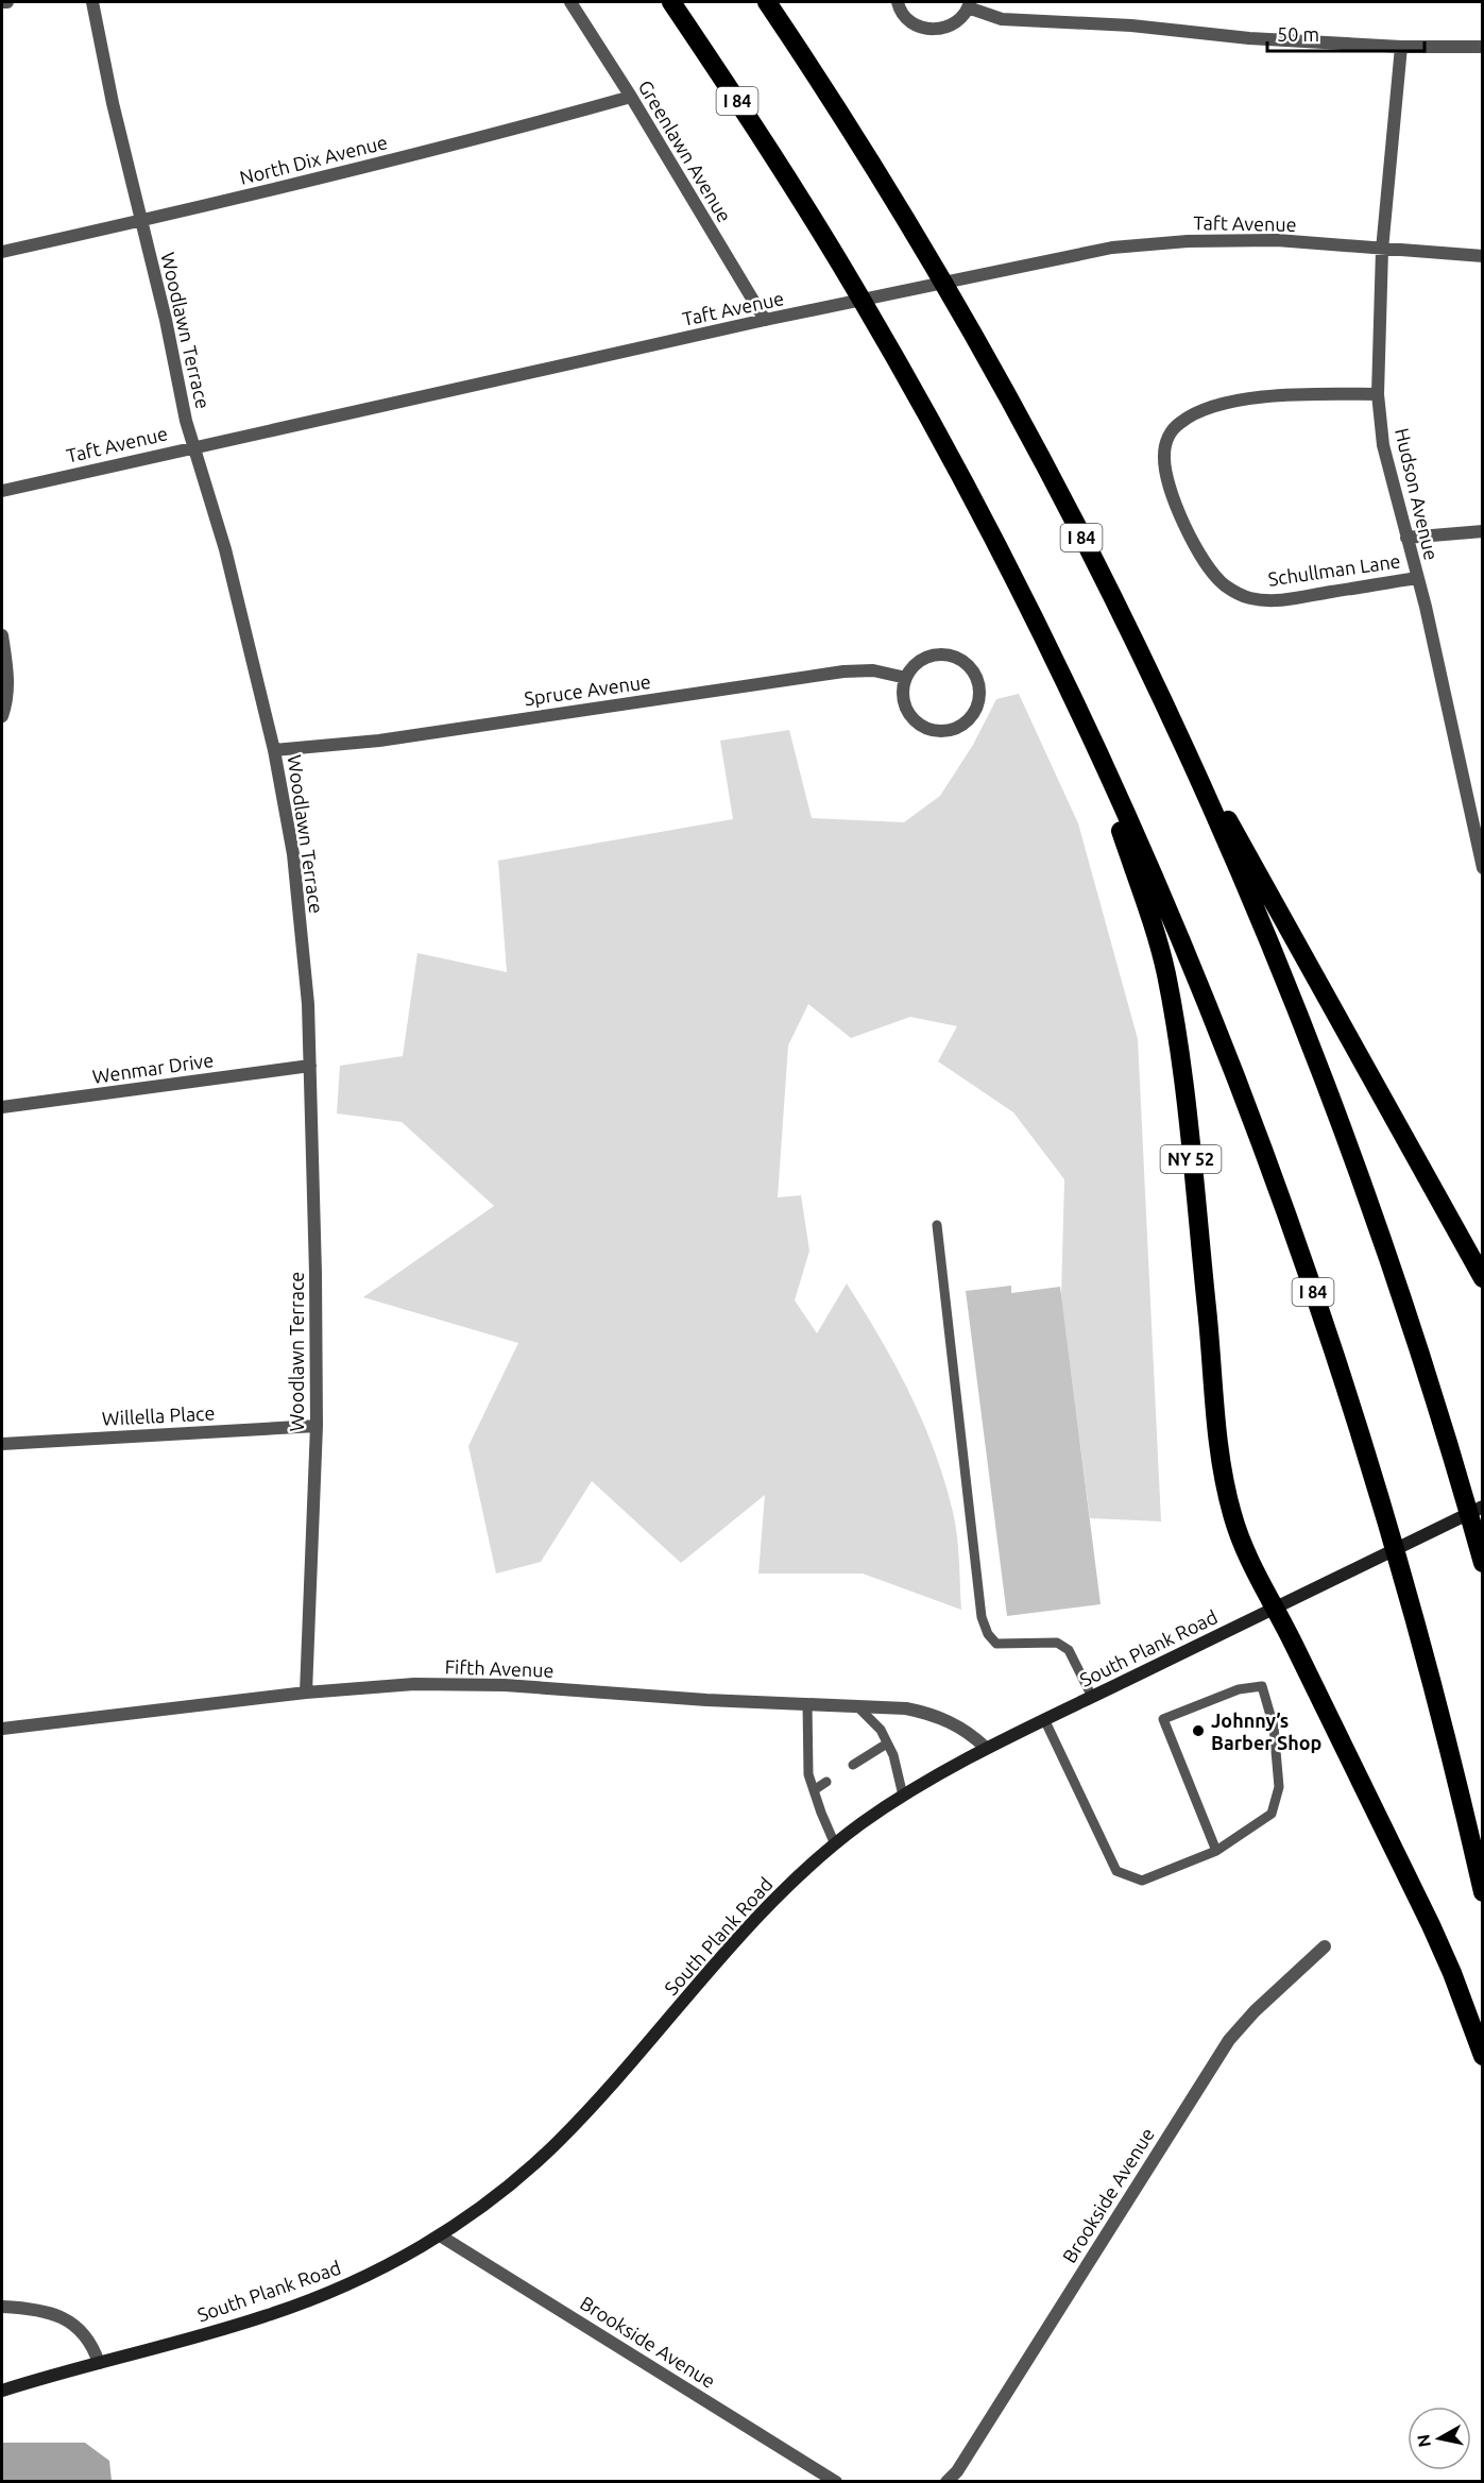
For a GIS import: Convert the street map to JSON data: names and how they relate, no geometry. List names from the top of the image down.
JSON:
{
  "streets": {
    "highway": ["I 84", "NY 52"],
    "main road": ["South Plank Road"],
    "street": [
      "Greenlawn Avenue",
      "North Dix Avenue",
      "Taft Avenue",
      "Woodlawn Terrace",
      "Hudson Avenue",
      "Schullman Lane",
      "Spruce Avenue",
      "Wenmar Drive",
      "Willella Place",
      "Fifth Avenue",
      "Brookside Avenue"
    ]
  },
  "crossings": [
    ["I 84", "NY 52"],
    ["Greenlawn Avenue", "North Dix Avenue"],
    ["Greenlawn Avenue", "Taft Avenue"],
    ["North Dix Avenue", "Woodlawn Terrace"],
    ["Taft Avenue", "Woodlawn Terrace"],
    ["Taft Avenue", "Hudson Avenue"],
    ["Woodlawn Terrace", "Spruce Avenue"],
    ["Woodlawn Terrace", "Wenmar Drive"],
    ["Woodlawn Terrace", "Willella Place"],
    ["Woodlawn Terrace", "Fifth Avenue"],
    ["Hudson Avenue", "Schullman Lane"],
    ["NY 52", "South Plank Road"],
    ["South Plank Road", "Fifth Avenue"],
    ["South Plank Road", "Brookside Avenue"]
  ],
  "places": ["Johnny’s Barber Shop"],
  "scale_bar": "50 m",
  "north": "left"
}
